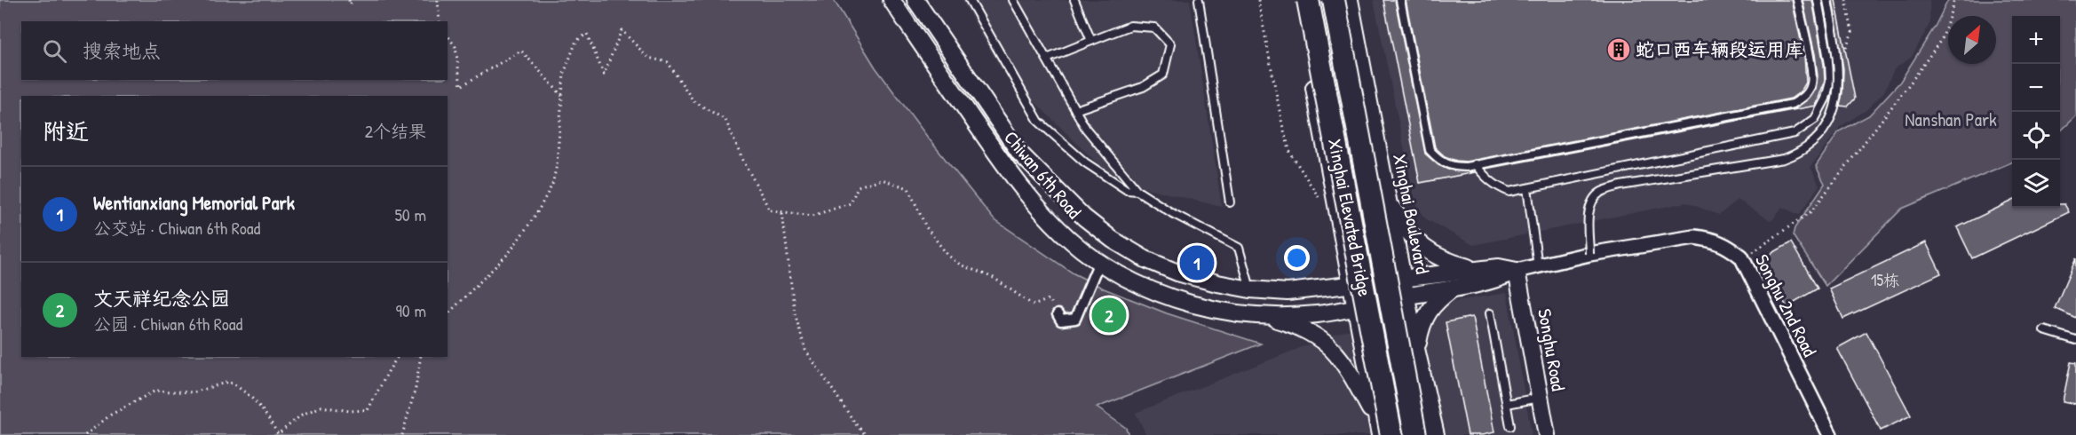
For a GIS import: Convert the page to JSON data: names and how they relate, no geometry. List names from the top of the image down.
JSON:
{
  "streets": {
    "main road": ["Xinghai Elevated Bridge"],
    "street": [
      "Chiwan 6th Road",
      "Xinghai Boulevard",
      "Songhu 2nd Road",
      "Songhu Road"
    ]
  },
  "crossings": [
    ["Chiwan 6th Road", "Xinghai Boulevard"],
    ["Songhu 2nd Road", "Songhu Road"]
  ],
  "parks": ["Nanshan Park"],
  "places": {
    "building": ["蛇口西车辆段运用库"]
  },
  "house_numbers": ["15栋"],
  "north": "top right",
  "page": {
    "map_buttons": ["+", "−"],
    "search": "搜索地点",
    "heading": ["附近", "2个结果"],
    "list": [
      {
        "mark": "1",
        "name": "Wentianxiang Memorial Park",
        "note": "公交站 · Chiwan 6th Road",
        "value": "50 m"
      },
      {
        "mark": "2",
        "name": "文天祥纪念公园",
        "note": "公园 · Chiwan 6th Road",
        "value": "90 m"
      }
    ],
    "pins": ["1", "2"]
  }
}
